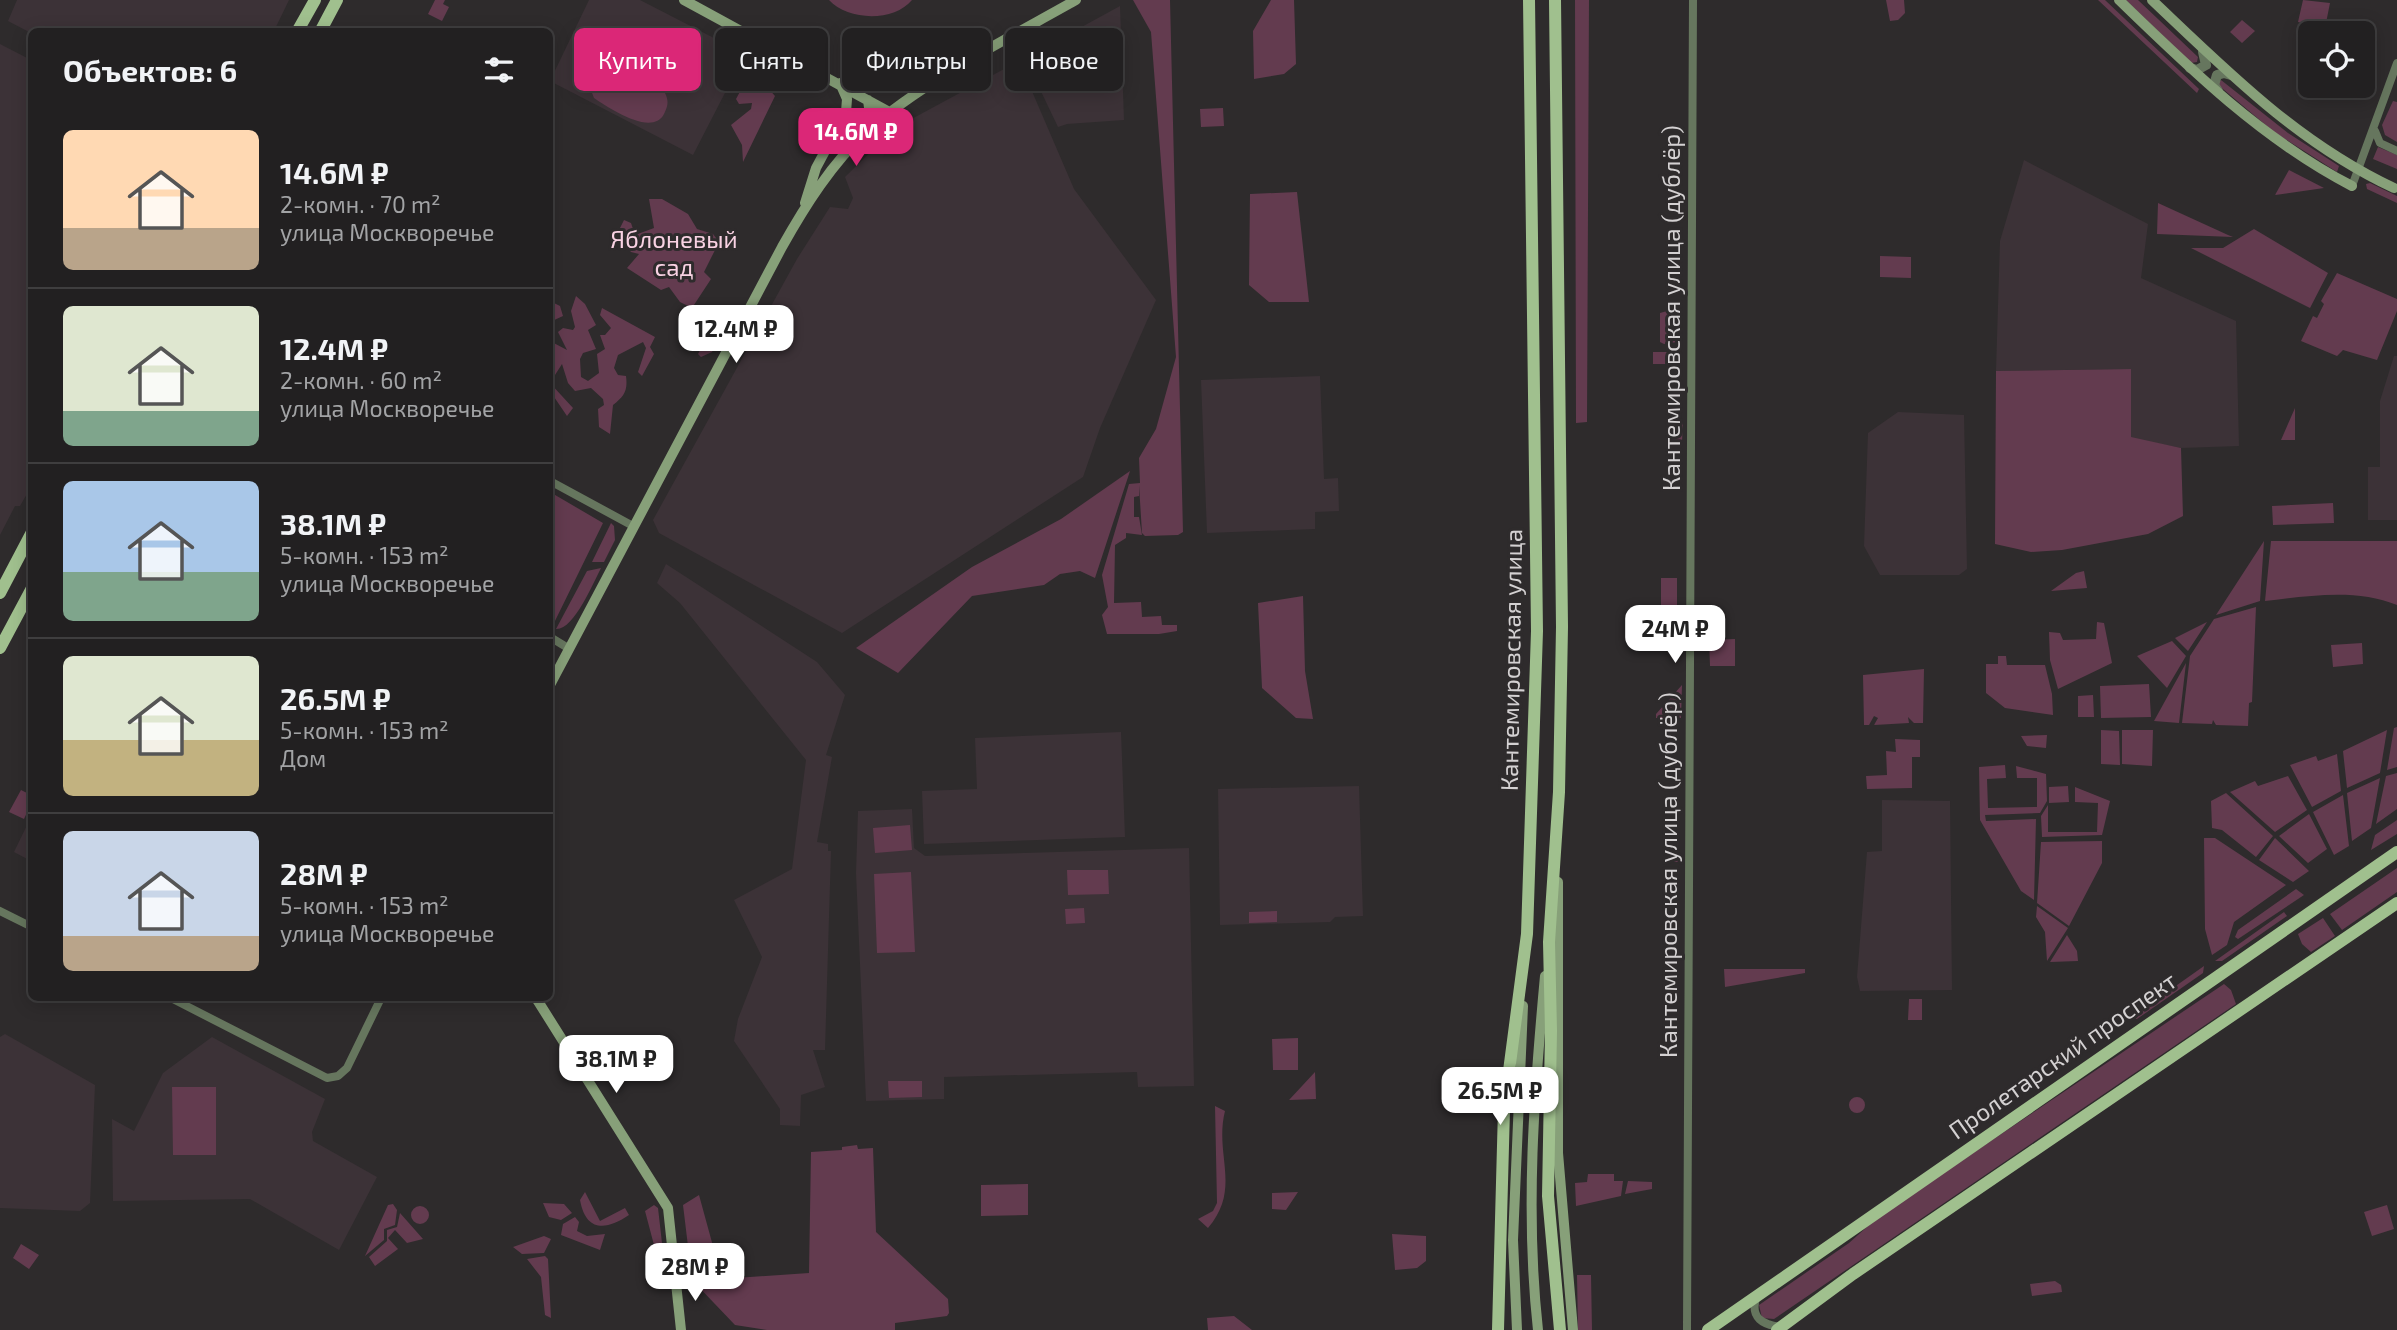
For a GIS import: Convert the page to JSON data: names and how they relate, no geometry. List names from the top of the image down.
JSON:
{
  "streets": {
    "main road": ["Кантемировская улица", "Пролетарский проспект"],
    "street": ["Кантемировская улица (дублёр)"]
  },
  "parks": ["Яблоневый сад"],
  "page": {
    "chip": [
      "Купить",
      "Снять",
      "Фильтры",
      "Новое"
    ],
    "heading": "Объектов: 6",
    "price": [
      "14.6M ₽",
      "12.4M ₽",
      "24M ₽",
      "38.1M ₽",
      "26.5M ₽",
      "28M ₽"
    ],
    "list": [
      {
        "name": "14.6M ₽",
        "note": "2-комн. · 70 m² · улица Москворечье"
      },
      {
        "name": "12.4M ₽",
        "note": "2-комн. · 60 m² · улица Москворечье"
      },
      {
        "name": "38.1M ₽",
        "note": "5-комн. · 153 m² · улица Москворечье"
      },
      {
        "name": "26.5M ₽",
        "note": "5-комн. · 153 m² · Дом"
      },
      {
        "name": "28M ₽",
        "note": "5-комн. · 153 m² · улица Москворечье"
      }
    ]
  }
}
